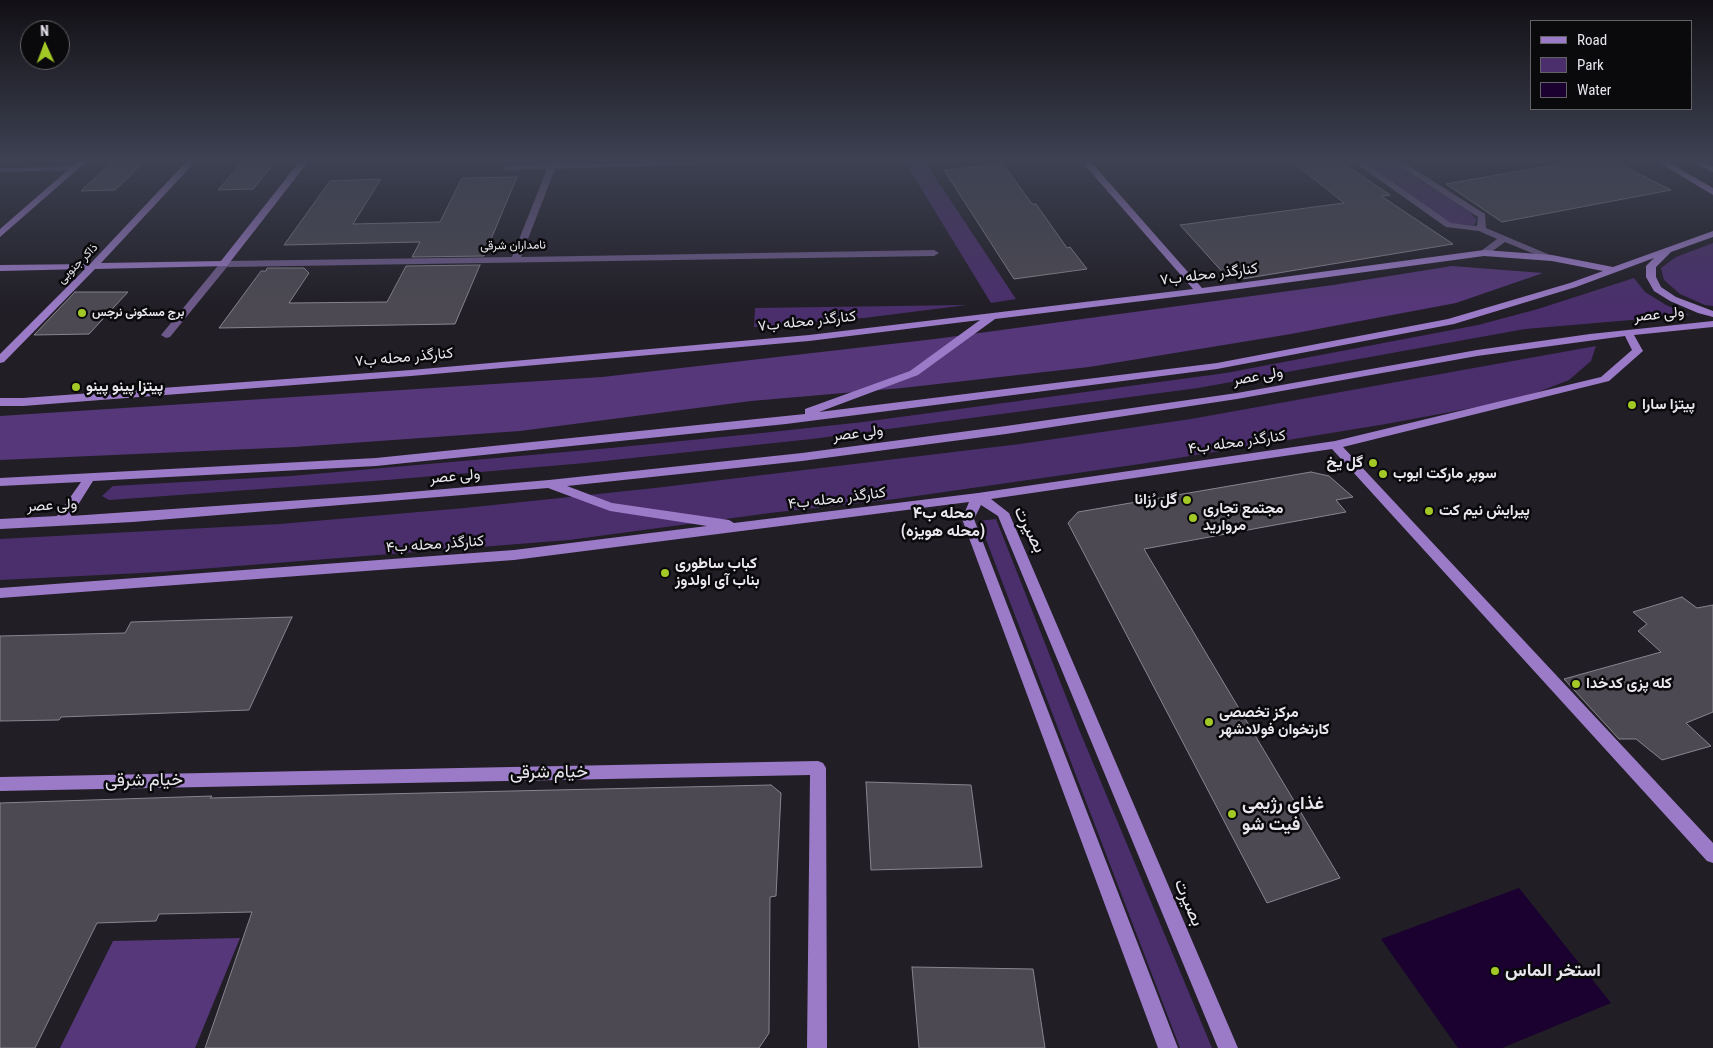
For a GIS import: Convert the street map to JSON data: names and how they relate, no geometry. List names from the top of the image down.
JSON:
{
  "streets": {
    "street": [
      "نامداران شرقی",
      "ذاکر جنوبی",
      "کنارگذر محله ب۷",
      "ولی عصر",
      "کنارگذر محله ب۴",
      "بصیرت",
      "خیام شرقی"
    ]
  },
  "crossings": [
    ["نامداران شرقی", "ذاکر جنوبی"],
    ["کنارگذر محله ب۷", "ولی عصر"],
    ["ولی عصر", "کنارگذر محله ب۴"],
    ["کنارگذر محله ب۴", "بصیرت"]
  ],
  "districts": ["محله ب۴ (محله هویزه)"],
  "places": [
    "برج مسکونی نرجس",
    "پیتزا پینو پینو",
    "پیتزا سارا",
    "گل یخ",
    "سوپر مارکت ایوب",
    "گل رُزانا",
    "پیرایش نیم کت",
    "مجتمع تجاری مروارید",
    "کباب ساطوری بناب آی اولدوز",
    "کله پزی کدخدا",
    "مرکز تخصصی کارتخوان فولادشهر",
    "غذای رژیمی فیت شو",
    "استخر الماس"
  ],
  "legend": ["Road", "Park", "Water"],
  "north": "top"
}
